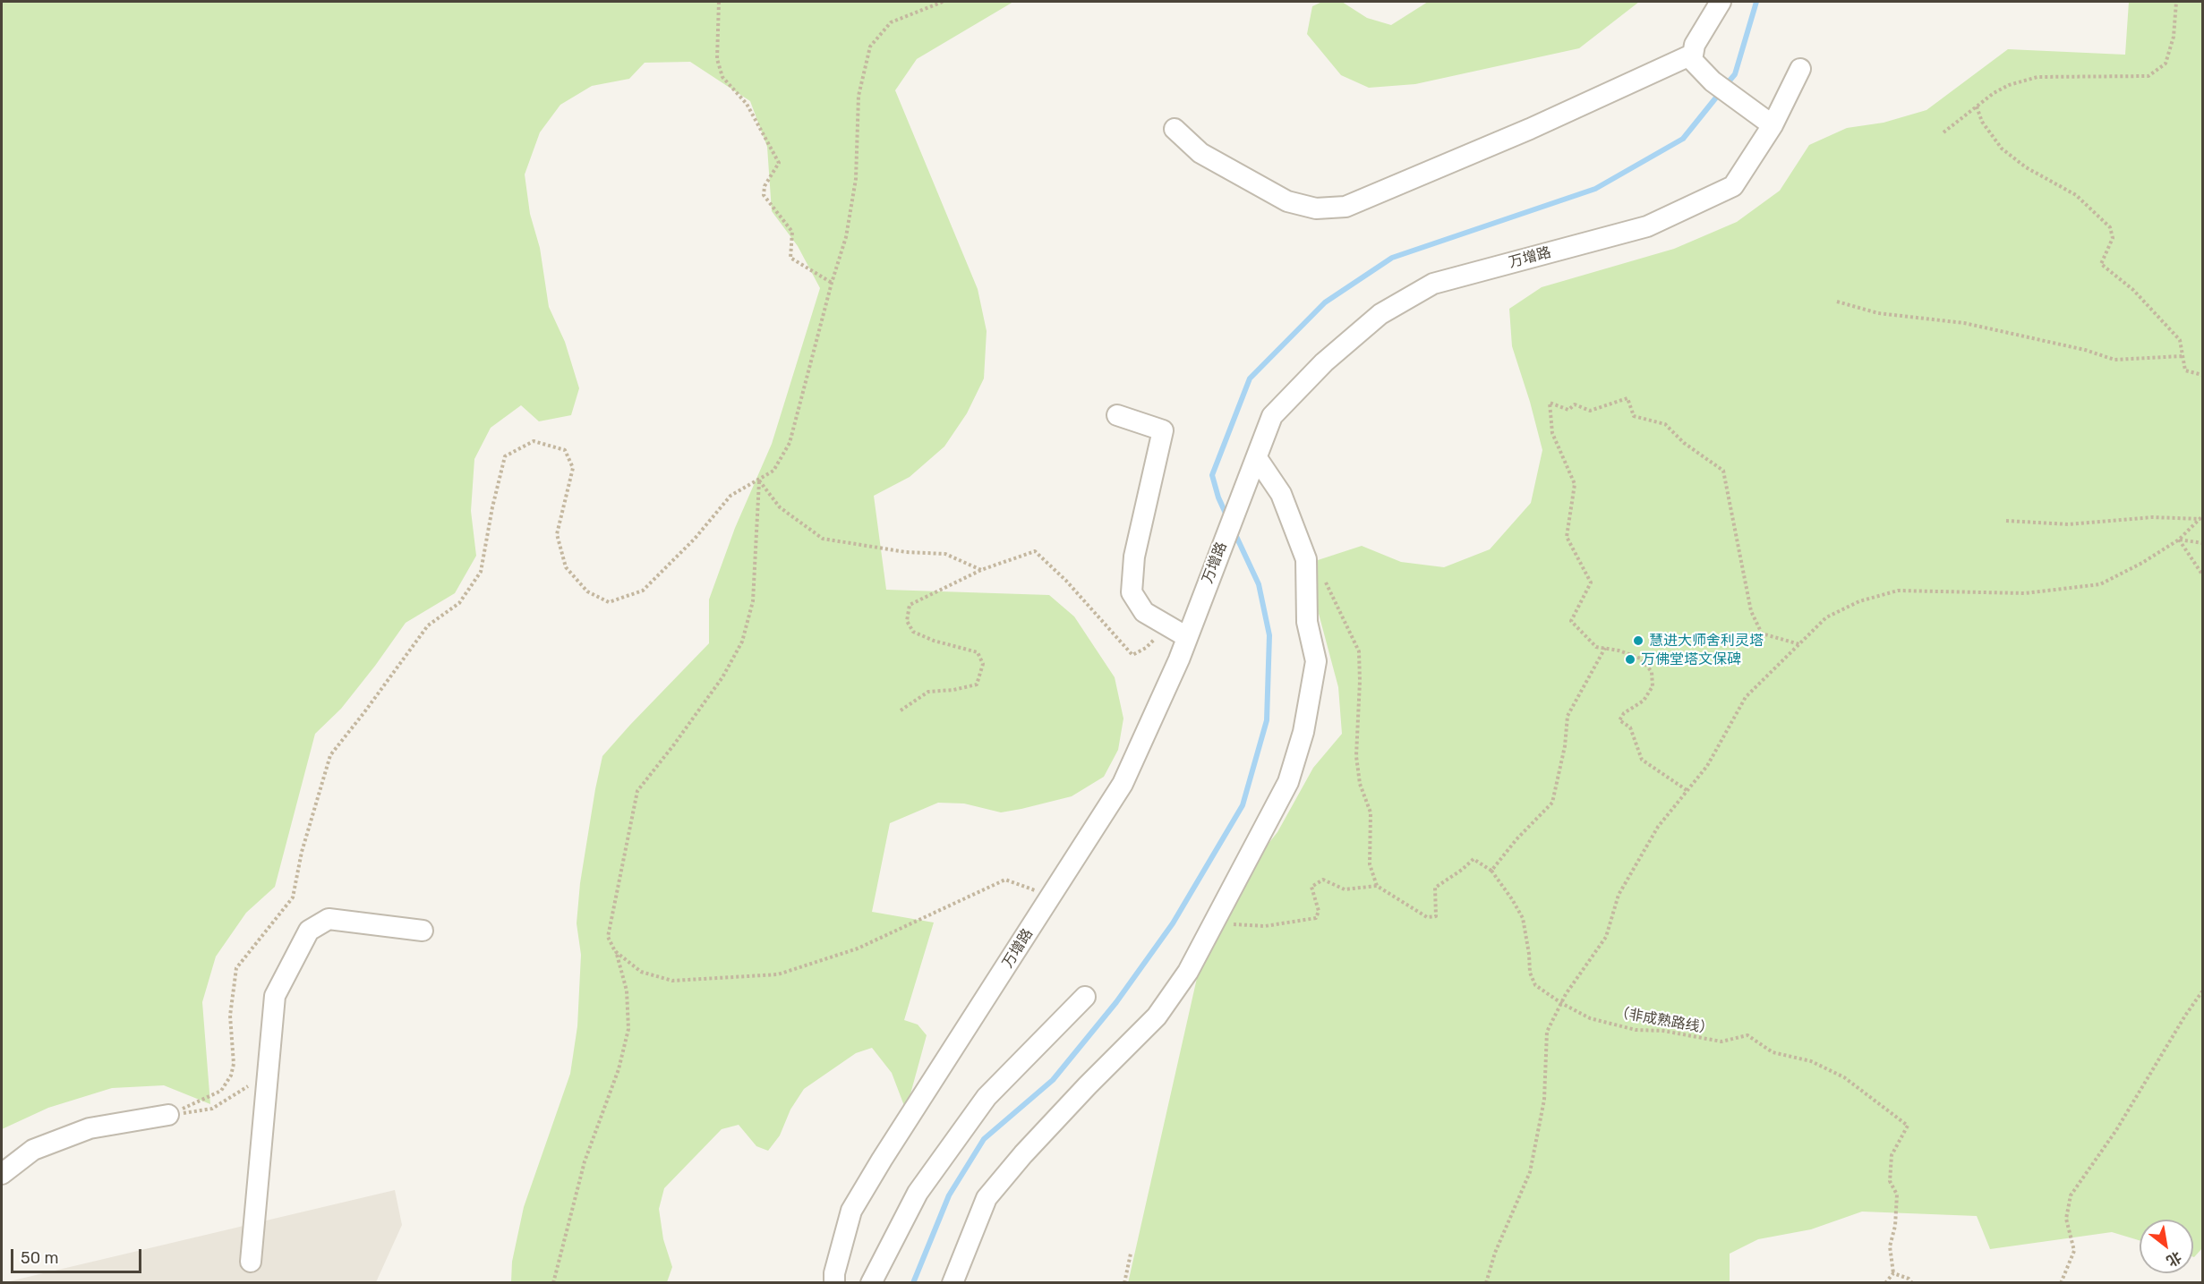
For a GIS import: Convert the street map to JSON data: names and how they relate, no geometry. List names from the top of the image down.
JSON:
{
  "streets": {
    "street": ["万增路"],
    "path": ["（非成熟路线）"]
  },
  "places": ["慧进大师舍利灵塔", "万佛堂塔文保碑"],
  "scale_bar": "50 m",
  "north": "bottom right"
}
